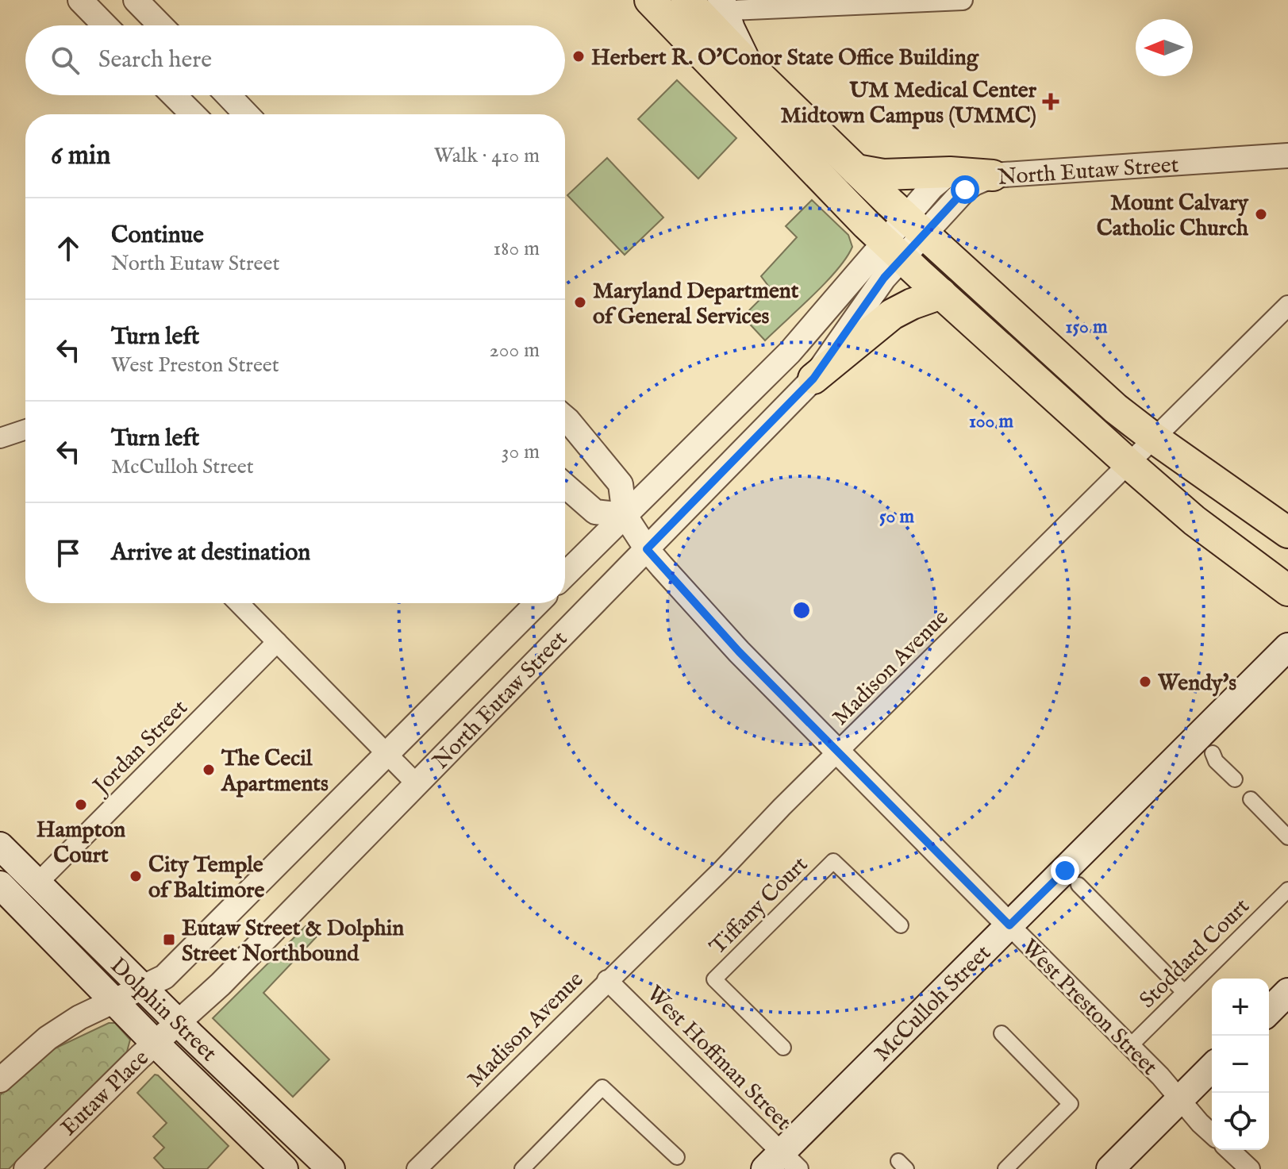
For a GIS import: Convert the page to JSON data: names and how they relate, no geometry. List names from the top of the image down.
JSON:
{
  "streets": {
    "main road": ["McCulloh Street", "Dolphin Street"],
    "street": [
      "North Eutaw Street",
      "Madison Avenue",
      "Jordan Street",
      "Tiffany Court",
      "Stoddard Court",
      "West Preston Street",
      "West Hoffman Street",
      "Eutaw Place"
    ]
  },
  "crossings": [
    ["North Eutaw Street", "West Preston Street"],
    ["North Eutaw Street", "Dolphin Street"],
    ["North Eutaw Street", "Eutaw Place"],
    ["Madison Avenue", "West Preston Street"],
    ["Madison Avenue", "West Hoffman Street"],
    ["Jordan Street", "Dolphin Street"],
    ["Stoddard Court", "West Preston Street"],
    ["McCulloh Street", "West Preston Street"],
    ["McCulloh Street", "West Hoffman Street"],
    ["Dolphin Street", "Eutaw Place"]
  ],
  "places": {
    "other": [
      "Herbert R. O'Conor State Office Building",
      "Mount Calvary Catholic Church",
      "Maryland Department of General Services",
      "Wendy's",
      "The Cecil Apartments",
      "Hampton Court",
      "City Temple of Baltimore"
    ],
    "health": ["UM Medical Center Midtown Campus (UMMC)"],
    "transit": ["Eutaw Street & Dolphin Street Northbound"]
  },
  "north": "left",
  "page": {
    "search": "Search here",
    "heading": ["6 min", "Walk · 410 m"],
    "list": [
      ["Continue", "North Eutaw Street", "180 m"],
      ["Turn left", "West Preston Street", "200 m"],
      ["Turn left", "McCulloh Street", "30 m"],
      "Arrive at destination"
    ],
    "map_buttons": ["+", "−"]
  },
  "rings": ["150 m", "100 m", "50 m"]
}
